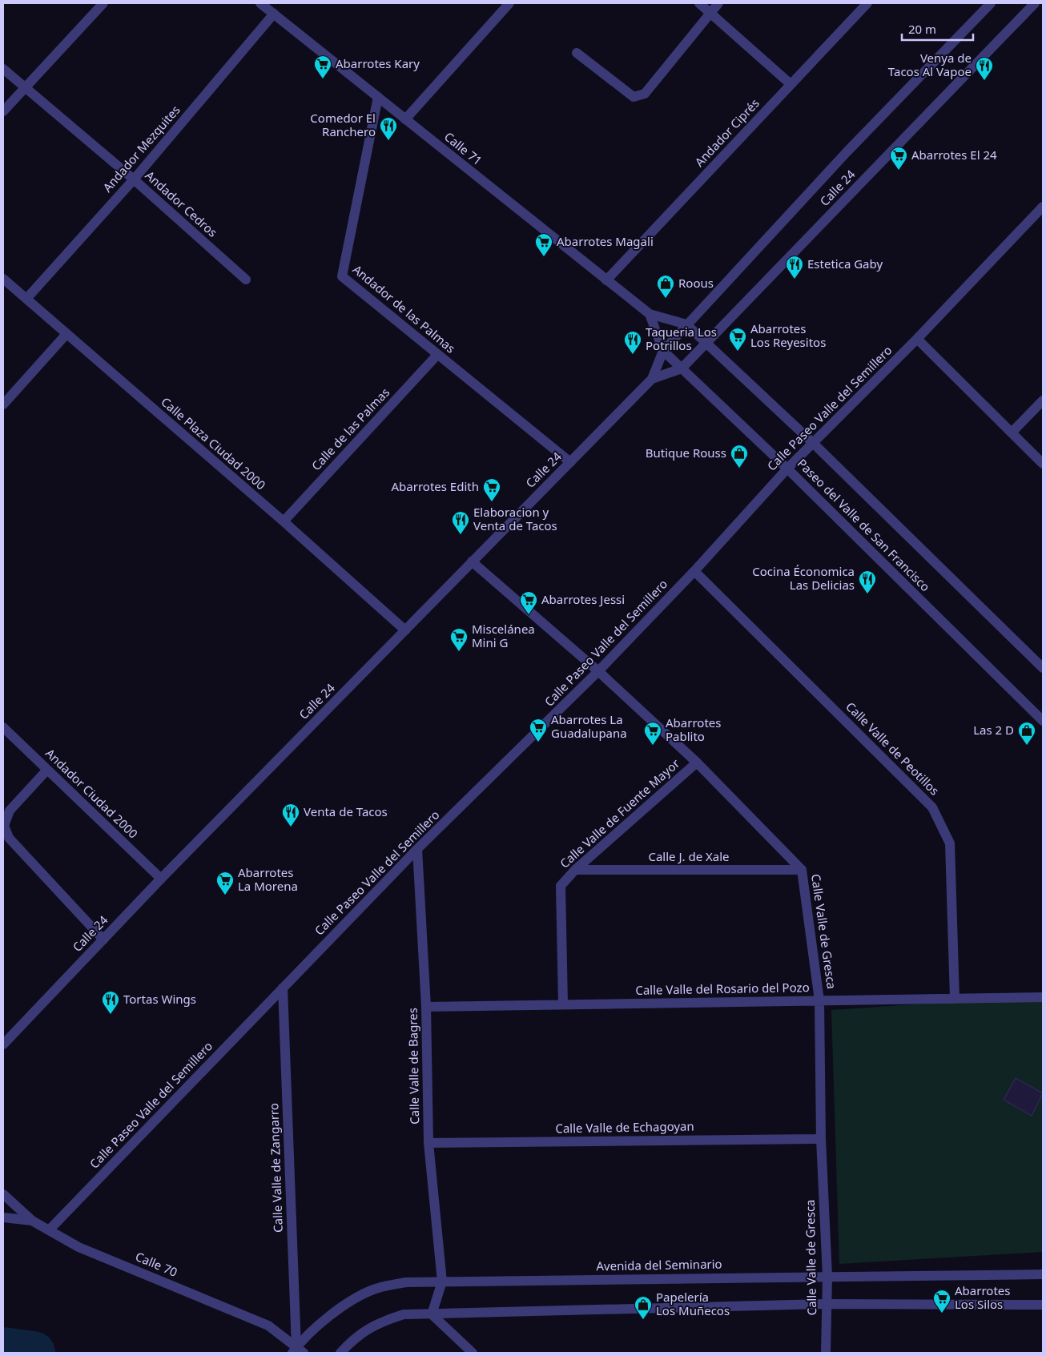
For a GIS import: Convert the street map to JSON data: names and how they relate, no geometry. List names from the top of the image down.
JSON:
{
  "streets": {
    "street": [
      "Andador Ciprés",
      "Andador Mezquites",
      "Calle 71",
      "Calle 24",
      "Andador Cedros",
      "Andador de las Palmas",
      "Calle Paseo Valle del Semillero",
      "Calle de las Palmas",
      "Calle Plaza Ciudad 2000",
      "Paseo del Valle de San Francisco",
      "Calle Valle de Peotillos",
      "Andador Ciudad 2000",
      "Calle Valle de Fuente Mayor",
      "Calle J. de Xale",
      "Calle Valle de Gresca",
      "Calle Valle del Rosario del Pozo",
      "Calle Valle de Bagres",
      "Calle Valle de Echagoyan",
      "Calle Valle de Zangarro",
      "Calle 70",
      "Avenida del Seminario"
    ]
  },
  "crossings": [
    ["Andador Ciprés", "Calle 71"],
    ["Andador Mezquites", "Calle 71"],
    ["Andador Mezquites", "Andador Cedros"],
    ["Andador Mezquites", "Calle Plaza Ciudad 2000"],
    ["Calle 71", "Calle 24"],
    ["Calle 71", "Andador de las Palmas"],
    ["Calle 71", "Paseo del Valle de San Francisco"],
    ["Calle 24", "Andador de las Palmas"],
    ["Calle 24", "Calle Plaza Ciudad 2000"],
    ["Calle 24", "Paseo del Valle de San Francisco"],
    ["Calle 24", "Andador Ciudad 2000"],
    ["Calle 24", "Calle Valle de Gresca"],
    ["Andador de las Palmas", "Calle de las Palmas"],
    ["Calle Paseo Valle del Semillero", "Paseo del Valle de San Francisco"],
    ["Calle Paseo Valle del Semillero", "Calle Valle de Peotillos"],
    ["Calle Paseo Valle del Semillero", "Calle Valle de Gresca"],
    ["Calle Paseo Valle del Semillero", "Calle Valle de Bagres"],
    ["Calle Paseo Valle del Semillero", "Calle Valle de Zangarro"],
    ["Calle Paseo Valle del Semillero", "Calle 70"],
    ["Calle de las Palmas", "Calle Plaza Ciudad 2000"],
    ["Calle Valle de Peotillos", "Calle Valle del Rosario del Pozo"],
    ["Calle Valle de Fuente Mayor", "Calle J. de Xale"],
    ["Calle Valle de Fuente Mayor", "Calle Valle de Gresca"],
    ["Calle Valle de Fuente Mayor", "Calle Valle del Rosario del Pozo"],
    ["Calle J. de Xale", "Calle Valle de Gresca"],
    ["Calle Valle de Gresca", "Calle Valle del Rosario del Pozo"],
    ["Calle Valle de Gresca", "Calle Valle de Echagoyan"],
    ["Calle Valle de Gresca", "Avenida del Seminario"],
    ["Calle Valle del Rosario del Pozo", "Calle Valle de Bagres"],
    ["Calle Valle de Bagres", "Calle Valle de Echagoyan"],
    ["Calle Valle de Bagres", "Avenida del Seminario"],
    ["Calle Valle de Zangarro", "Calle 70"],
    ["Calle Valle de Zangarro", "Avenida del Seminario"],
    ["Calle 70", "Avenida del Seminario"]
  ],
  "places": {
    "supermarket": [
      "Abarrotes Kary",
      "Abarrotes El 24",
      "Abarrotes Magali",
      "Abarrotes Los Reyesitos",
      "Abarrotes Edith",
      "Abarrotes Jessi",
      "Miscelánea Mini G",
      "Abarrotes La Guadalupana",
      "Abarrotes Pablito",
      "Abarrotes La Morena",
      "Abarrotes Los Silos"
    ],
    "restaurant": [
      "Venya de Tacos Al Vapoe",
      "Comedor El Ranchero",
      "Estetica Gaby",
      "Taqueria Los Potrillos",
      "Elaboracion y Venta de Tacos",
      "Cocina Économica Las Delicias",
      "Venta de Tacos",
      "Tortas Wings"
    ],
    "shop": [
      "Roous",
      "Butique Rouss",
      "Las 2 D",
      "Papelería Los Muñecos"
    ]
  },
  "scale_bar": "20 m"
}
